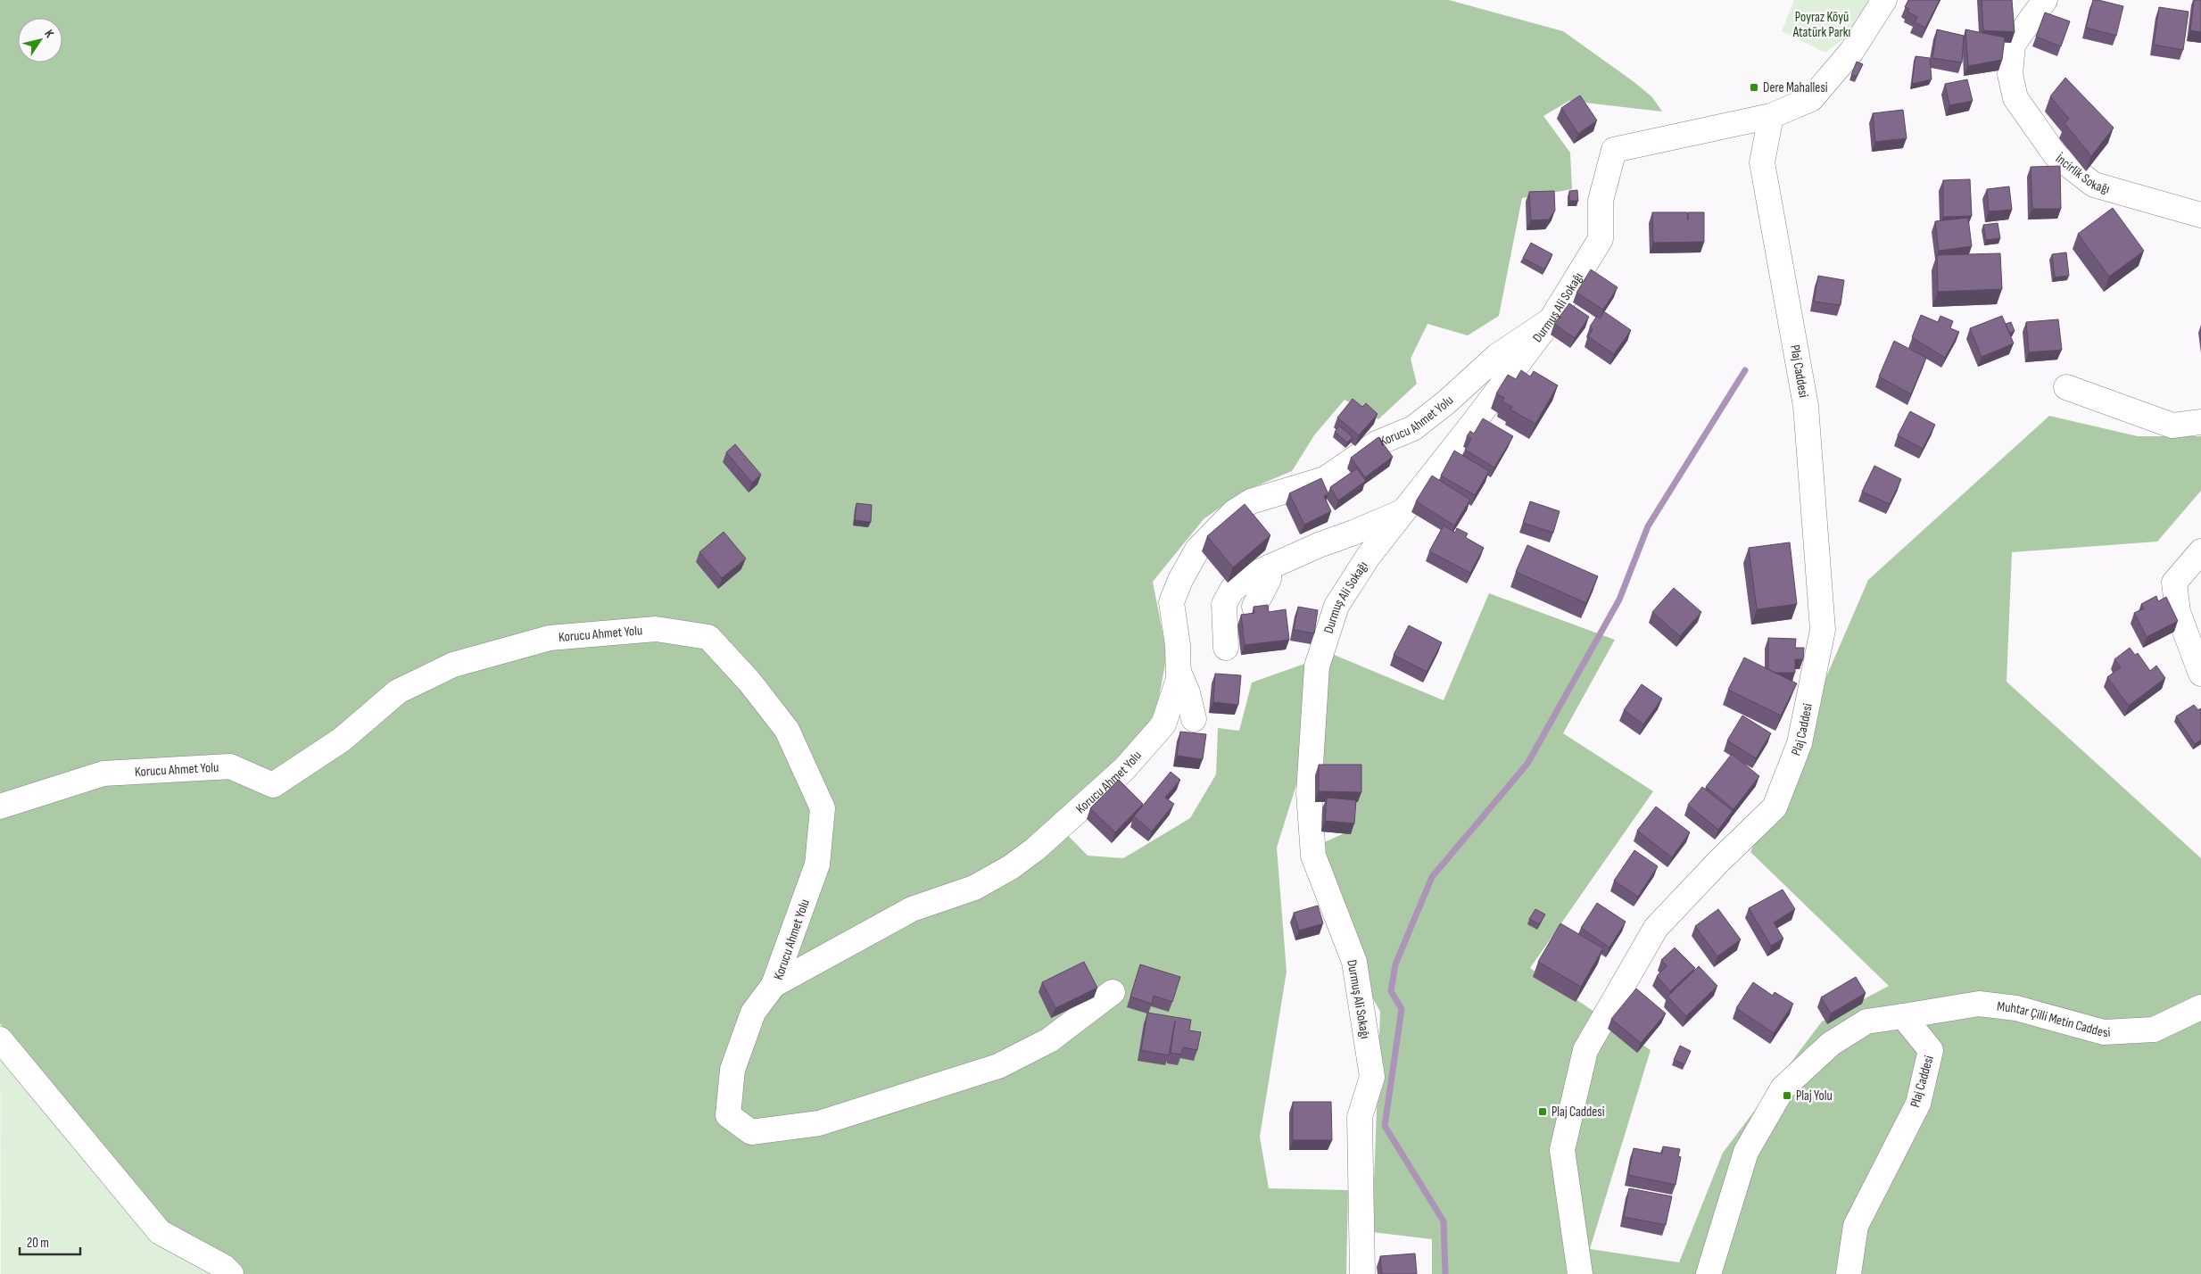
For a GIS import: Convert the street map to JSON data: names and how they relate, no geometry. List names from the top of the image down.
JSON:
{
  "streets": {
    "street": [
      "İncirlik Sokağı",
      "Durmuş Ali Sokağı",
      "Plaj Caddesi",
      "Korucu Ahmet Yolu",
      "Muhtar Çilli Metin Caddesi"
    ]
  },
  "crossings": [
    ["Durmuş Ali Sokağı", "Plaj Caddesi"],
    ["Durmuş Ali Sokağı", "Korucu Ahmet Yolu"],
    ["Plaj Caddesi", "Muhtar Çilli Metin Caddesi"]
  ],
  "parks": ["Poyraz Köyü Atatürk Parkı"],
  "places": {
    "transit": ["Dere Mahallesi", "Plaj Yolu", "Plaj Caddesi"]
  },
  "scale_bar": "20 m",
  "north": "top right"
}
